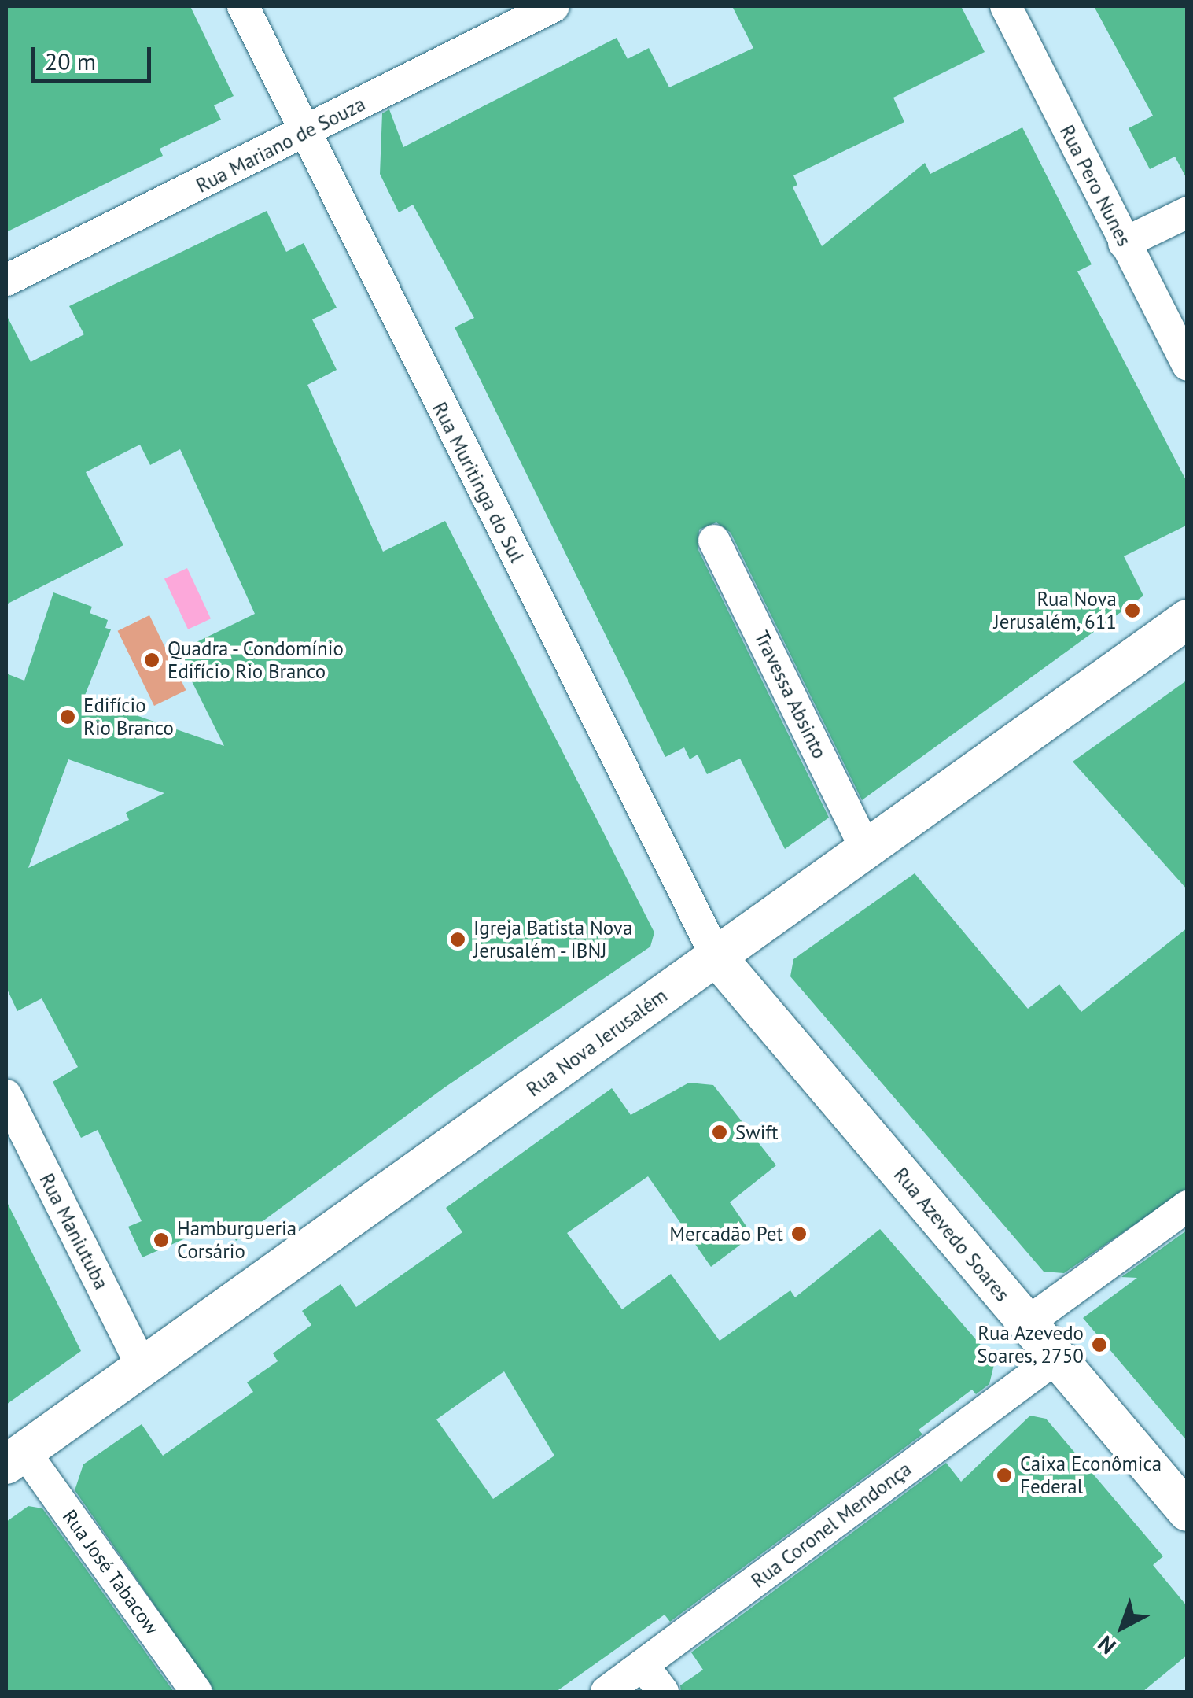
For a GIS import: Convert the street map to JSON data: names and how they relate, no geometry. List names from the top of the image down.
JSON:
{
  "streets": {
    "street": [
      "Rua Mariano de Souza",
      "Rua Pero Nunes",
      "Rua Muritinga do Sul",
      "Travessa Absinto",
      "Rua Nova Jerusalém",
      "Rua Maniutuba",
      "Rua Azevedo Soares",
      "Rua Coronel Mendonça",
      "Rua José Tabacow"
    ]
  },
  "crossings": [
    ["Rua Mariano de Souza", "Rua Muritinga do Sul"],
    ["Rua Muritinga do Sul", "Rua Nova Jerusalém"],
    ["Rua Muritinga do Sul", "Rua Azevedo Soares"],
    ["Travessa Absinto", "Rua Nova Jerusalém"],
    ["Rua Nova Jerusalém", "Rua Maniutuba"],
    ["Rua Nova Jerusalém", "Rua Azevedo Soares"],
    ["Rua Nova Jerusalém", "Rua José Tabacow"],
    ["Rua Azevedo Soares", "Rua Coronel Mendonça"]
  ],
  "places": [
    "Rua Nova Jerusalém, 611",
    "Quadra - Condomínio Edifício Rio Branco",
    "Edifício Rio Branco",
    "Igreja Batista Nova Jerusalém - IBNJ",
    "Swift",
    "Mercadão Pet",
    "Hamburgueria Corsário",
    "Rua Azevedo Soares, 2750",
    "Caixa Econômica Federal"
  ],
  "scale_bar": "20 m",
  "north": "bottom left"
}
